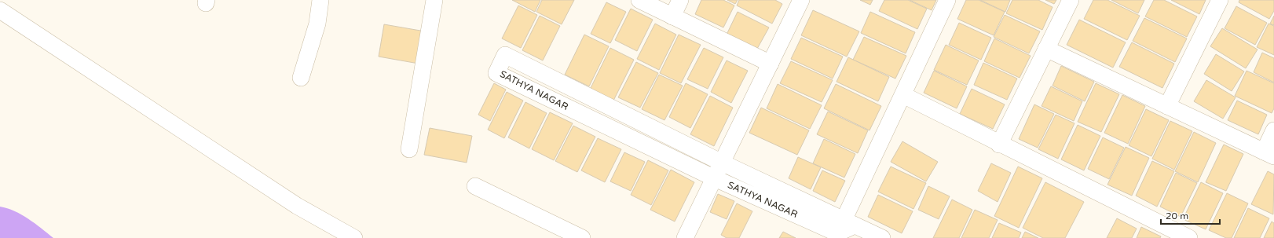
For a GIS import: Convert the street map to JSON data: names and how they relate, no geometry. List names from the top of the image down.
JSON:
{
  "streets": {
    "street": ["SATHYA NAGAR"]
  },
  "scale_bar": "20 m"
}
